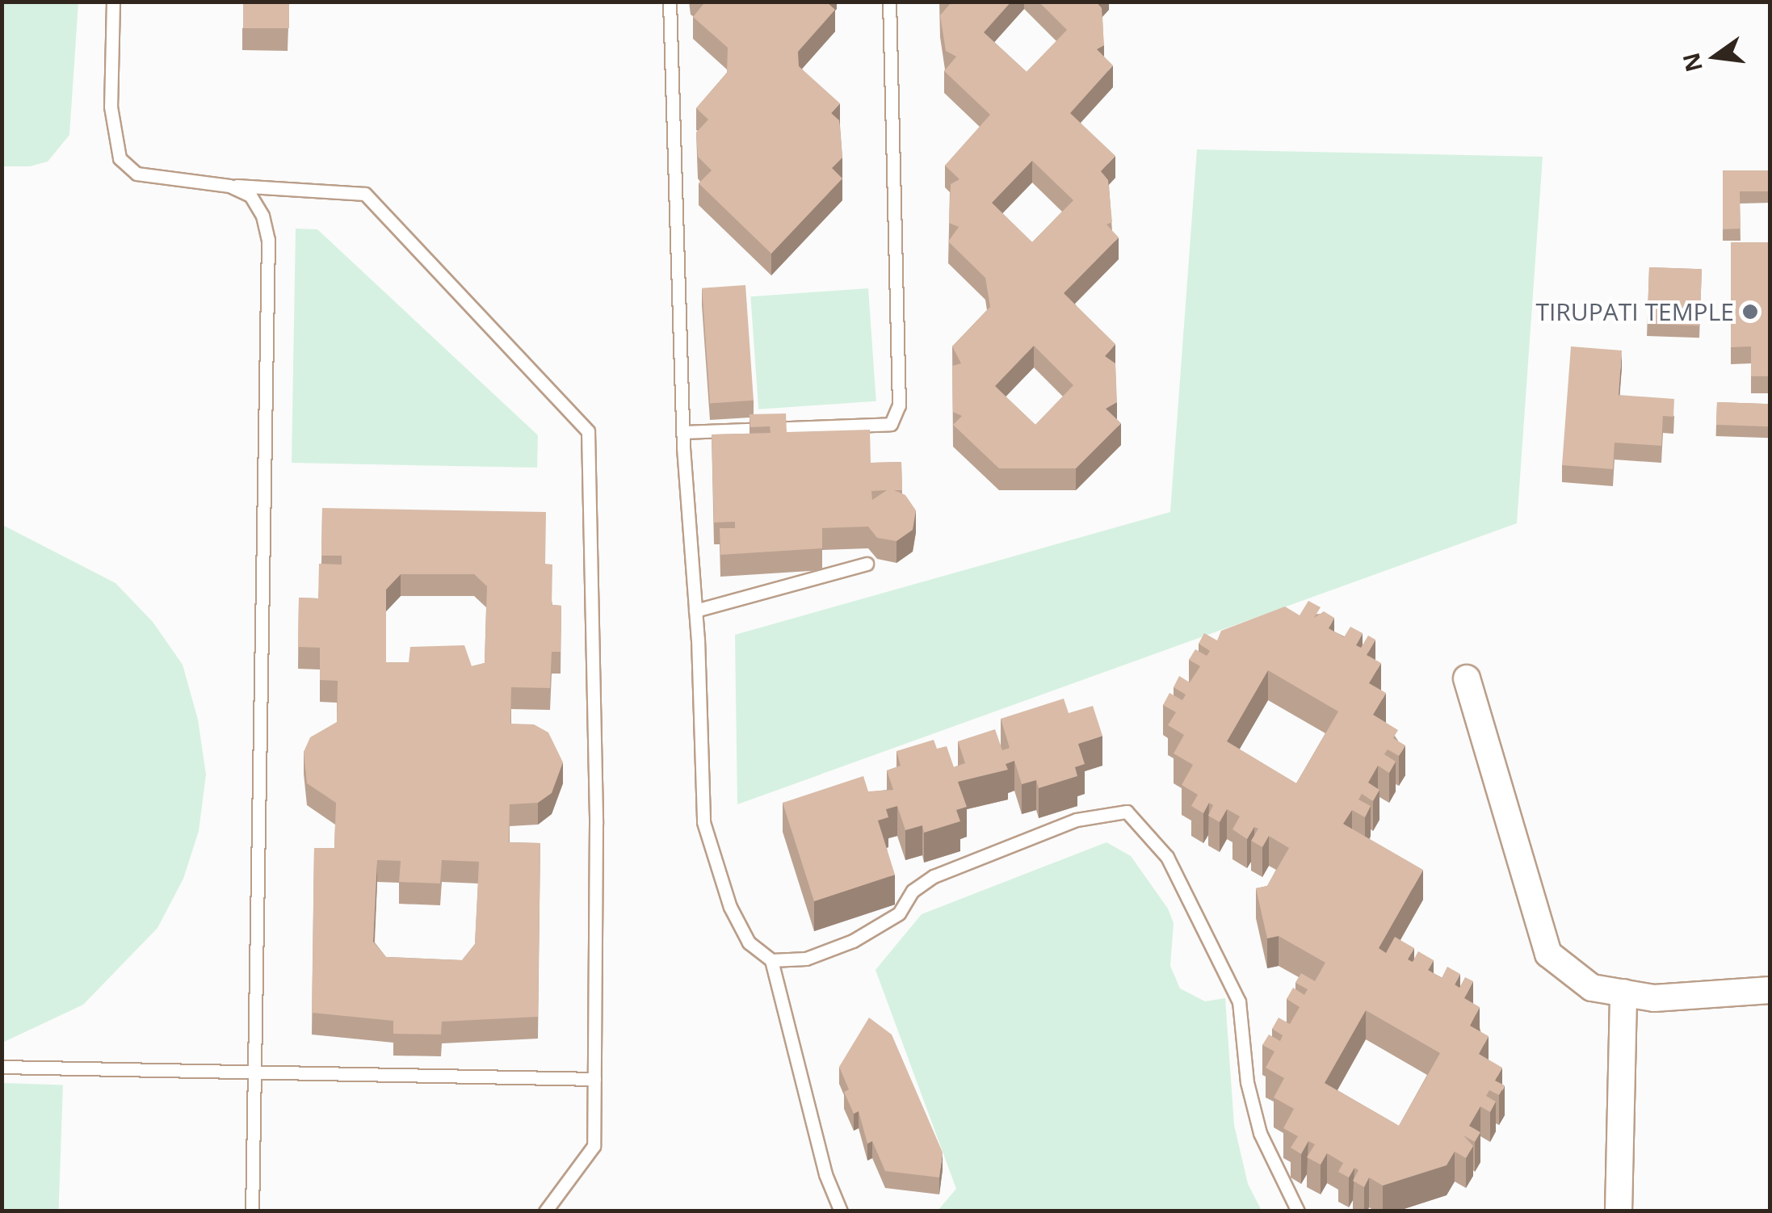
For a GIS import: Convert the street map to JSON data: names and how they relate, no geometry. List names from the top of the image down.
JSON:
{
  "places": ["TIRUPATI TEMPLE"],
  "north": "left"
}
